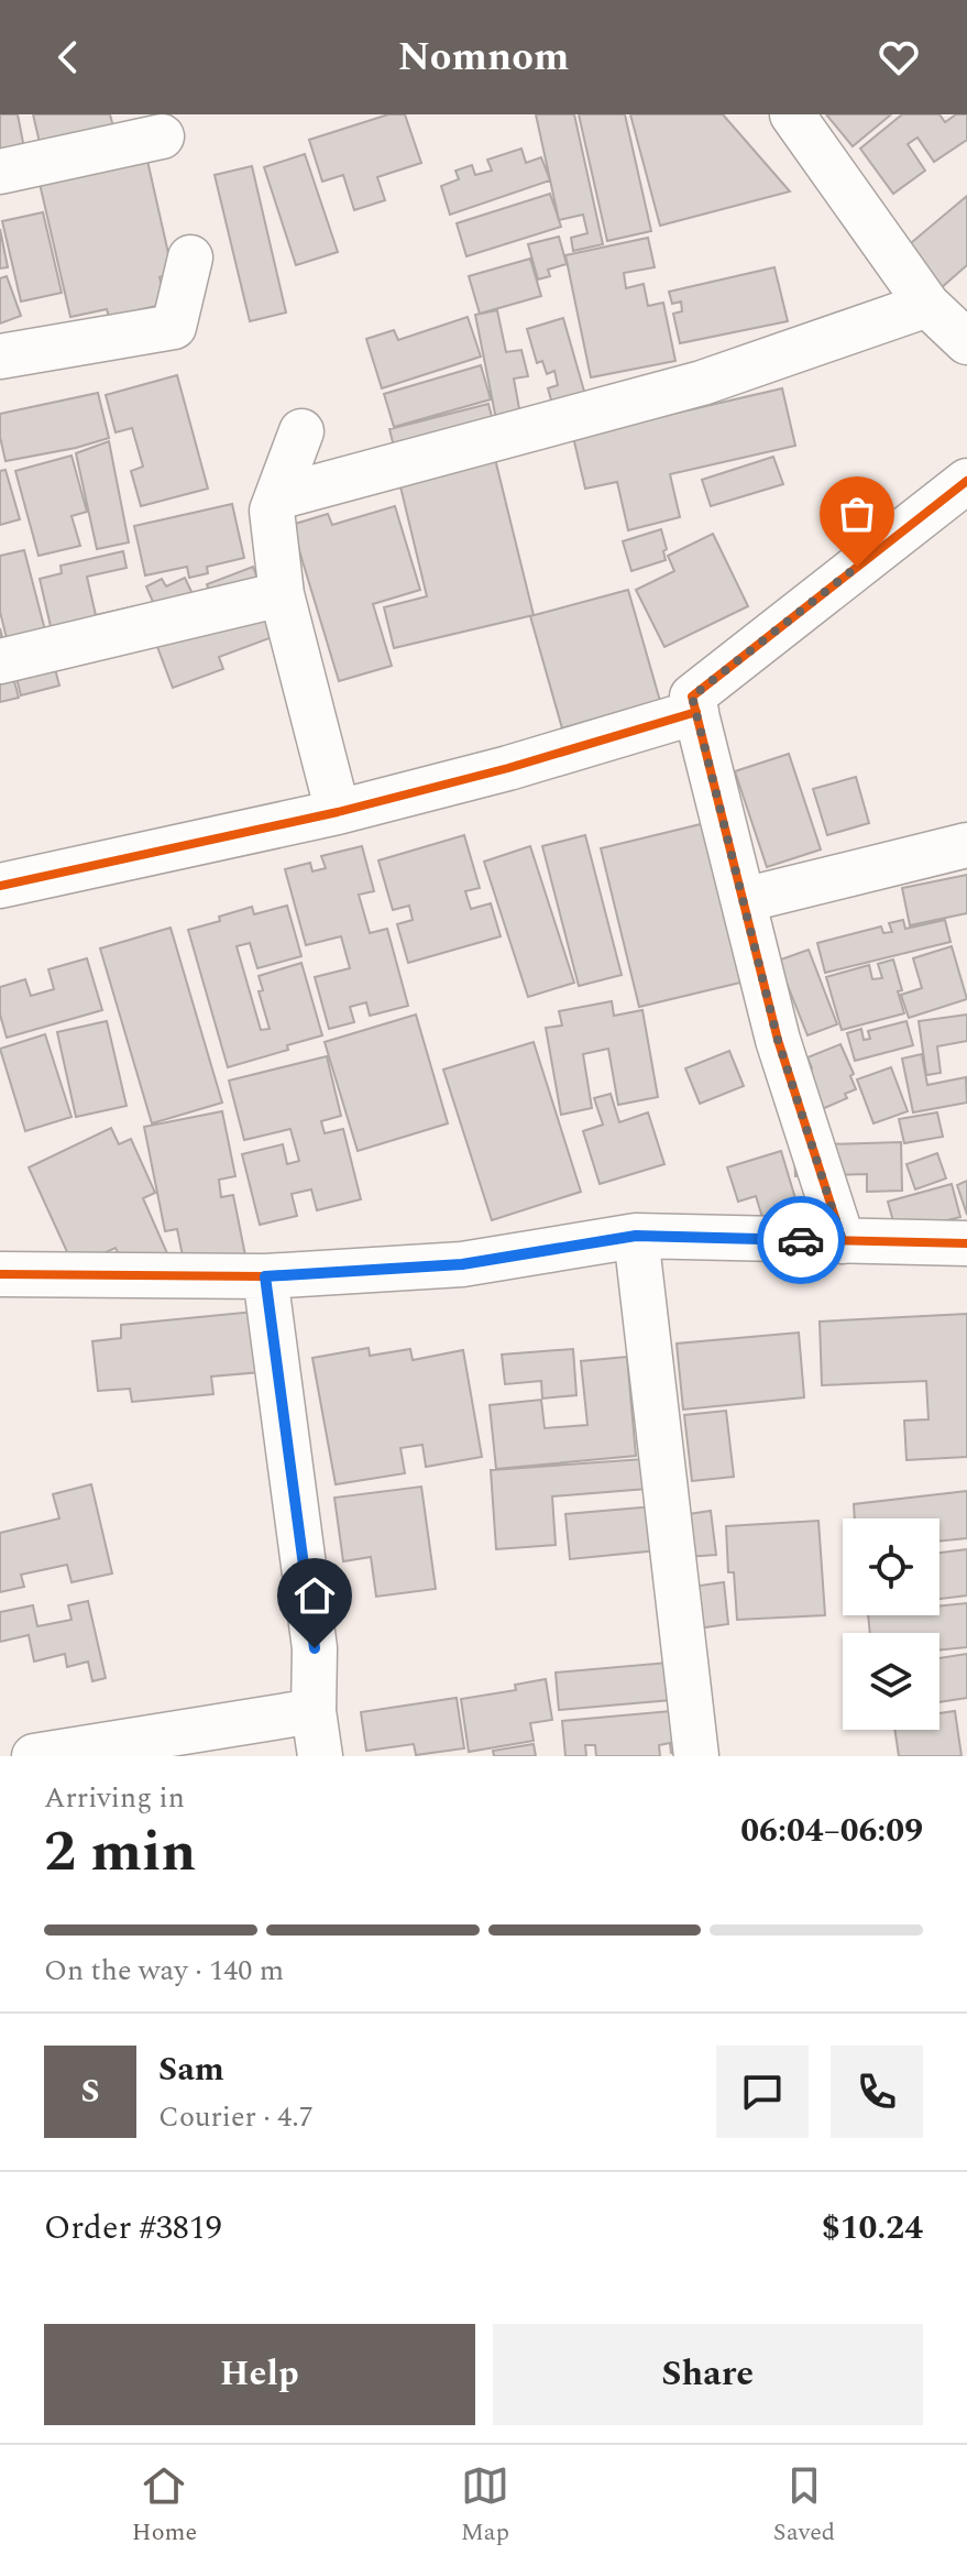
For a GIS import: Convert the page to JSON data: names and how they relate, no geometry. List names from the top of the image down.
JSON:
{
  "page": {
    "header": "Nomnom",
    "heading": ["2 min", "Arriving in", "06:04–06:09"],
    "panel": [
      "Sam",
      "Courier · 4.7",
      "Order #3819",
      "$10.24"
    ],
    "bar": "On the way · 140 m",
    "round": "S",
    "buttons": ["Help", "Share"],
    "tabs": ["Home", "Map", "Saved"]
  }
}
